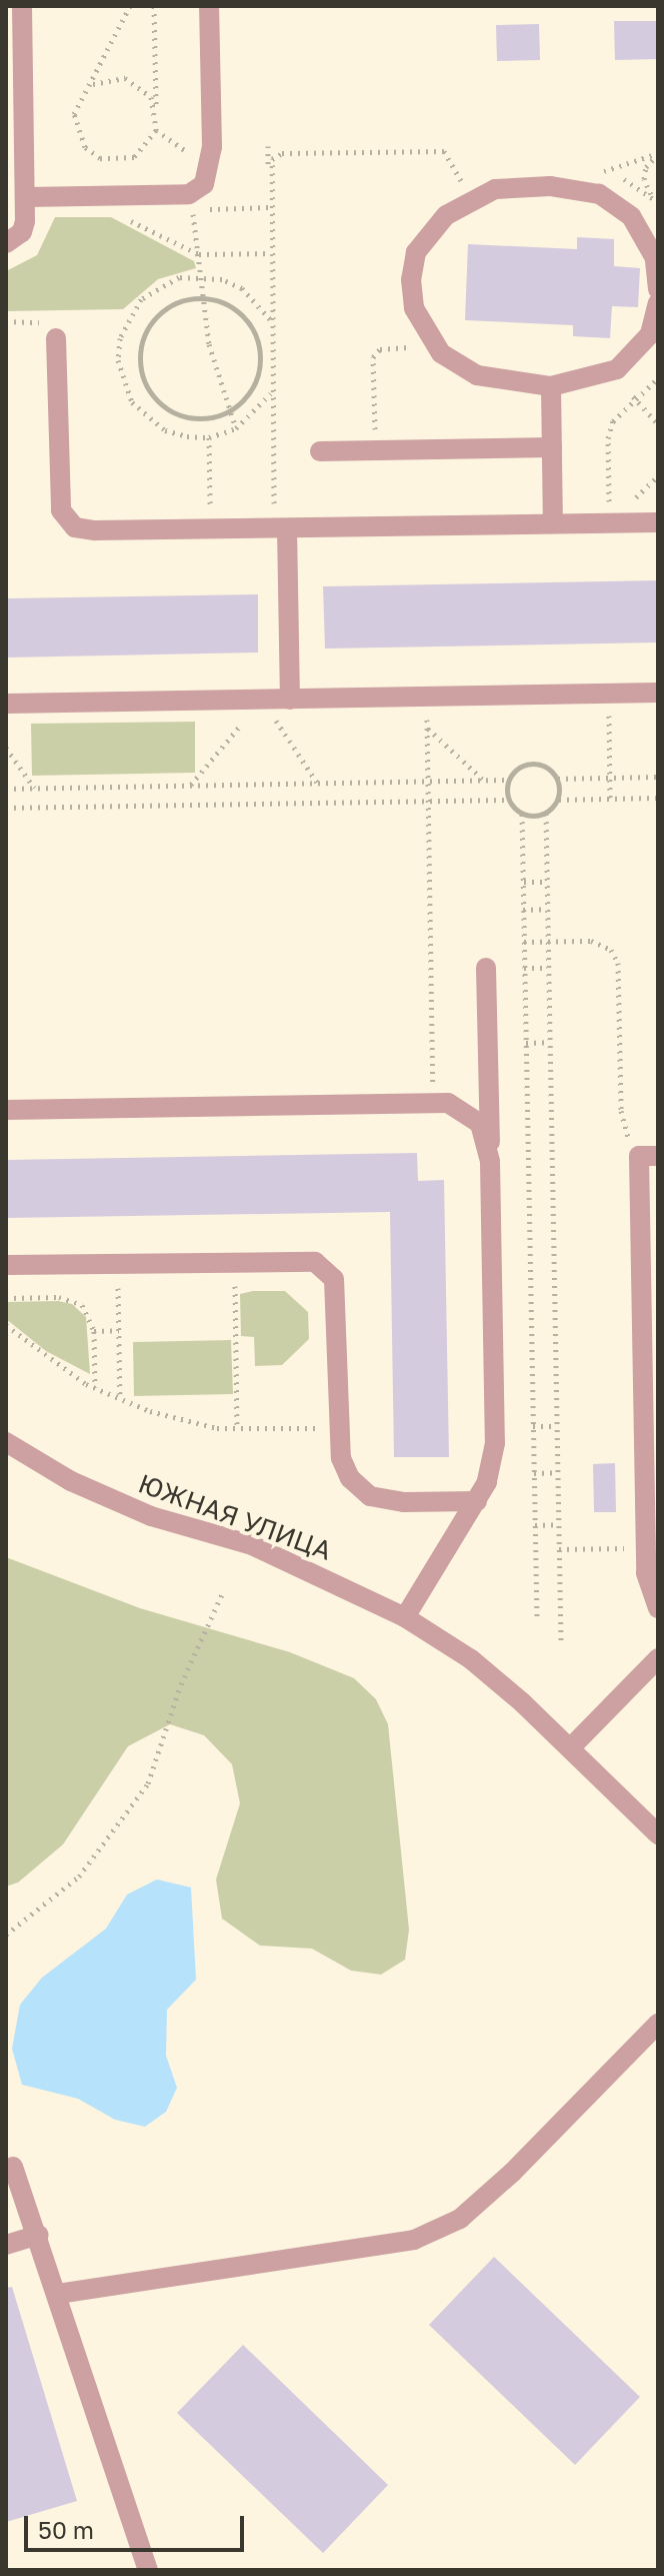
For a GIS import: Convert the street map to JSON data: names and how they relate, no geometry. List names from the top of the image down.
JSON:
{
  "streets": {
    "street": ["ЮЖНАЯ УЛИЦА"]
  },
  "scale_bar": "50 m"
}
